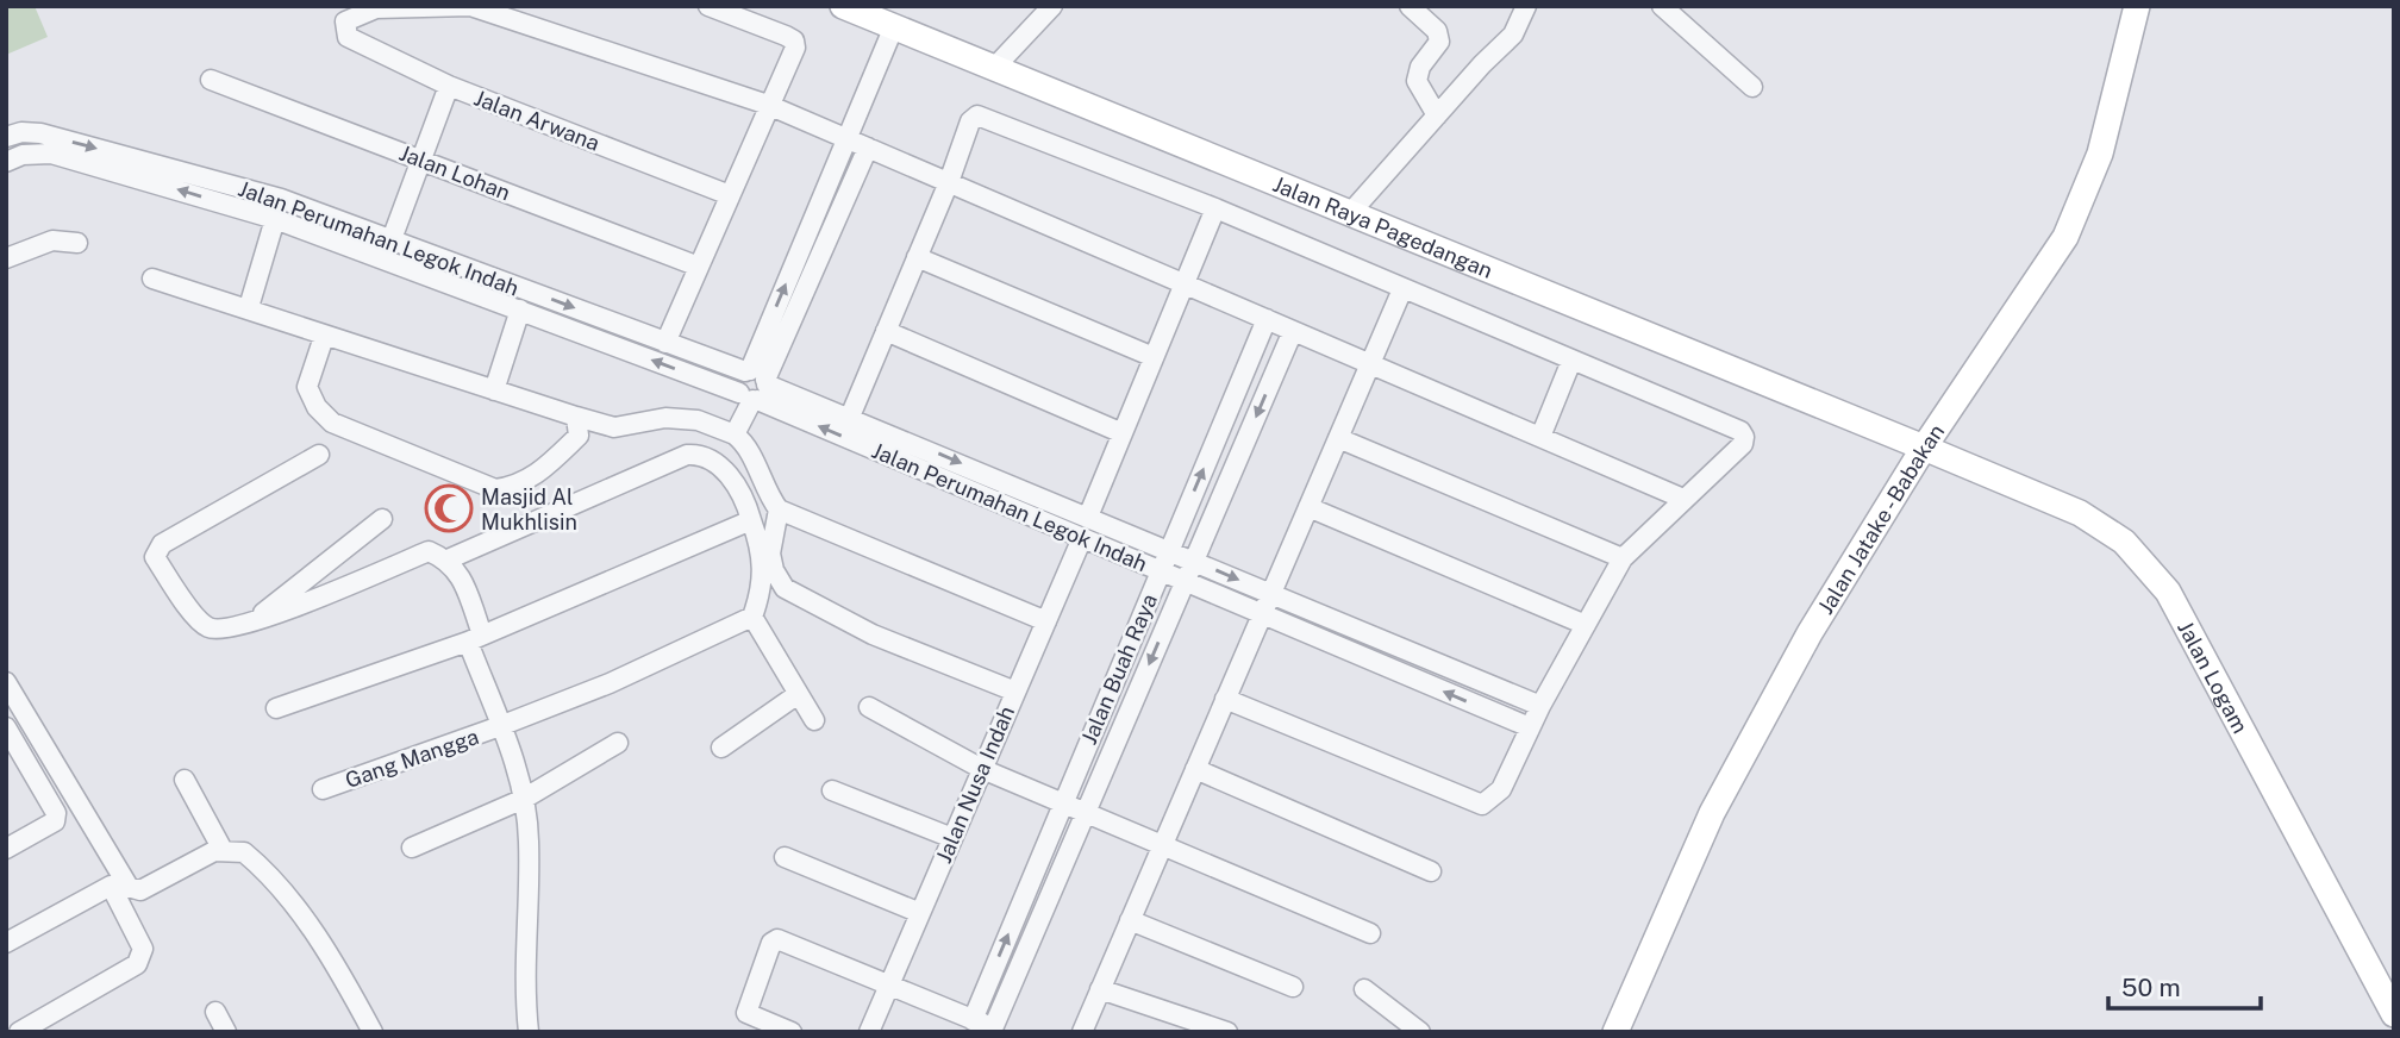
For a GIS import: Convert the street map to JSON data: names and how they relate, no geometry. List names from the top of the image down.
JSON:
{
  "streets": {
    "street": [
      "Jalan Arwana",
      "Jalan Lohan",
      "Jalan Raya Pagedangan",
      "Jalan Perumahan Legok Indah",
      "Jalan Jatake - Babakan",
      "Jalan Buah Raya",
      "Jalan Logam",
      "Gang Mangga",
      "Jalan Nusa Indah"
    ]
  },
  "crossings": [
    ["Jalan Raya Pagedangan", "Jalan Jatake - Babakan"],
    ["Jalan Raya Pagedangan", "Jalan Logam"],
    ["Jalan Perumahan Legok Indah", "Jalan Buah Raya"],
    ["Jalan Perumahan Legok Indah", "Jalan Nusa Indah"],
    ["Jalan Jatake - Babakan", "Jalan Logam"]
  ],
  "places": {
    "mosque": ["Masjid Al Mukhlisin"]
  },
  "scale_bar": "50 m"
}
